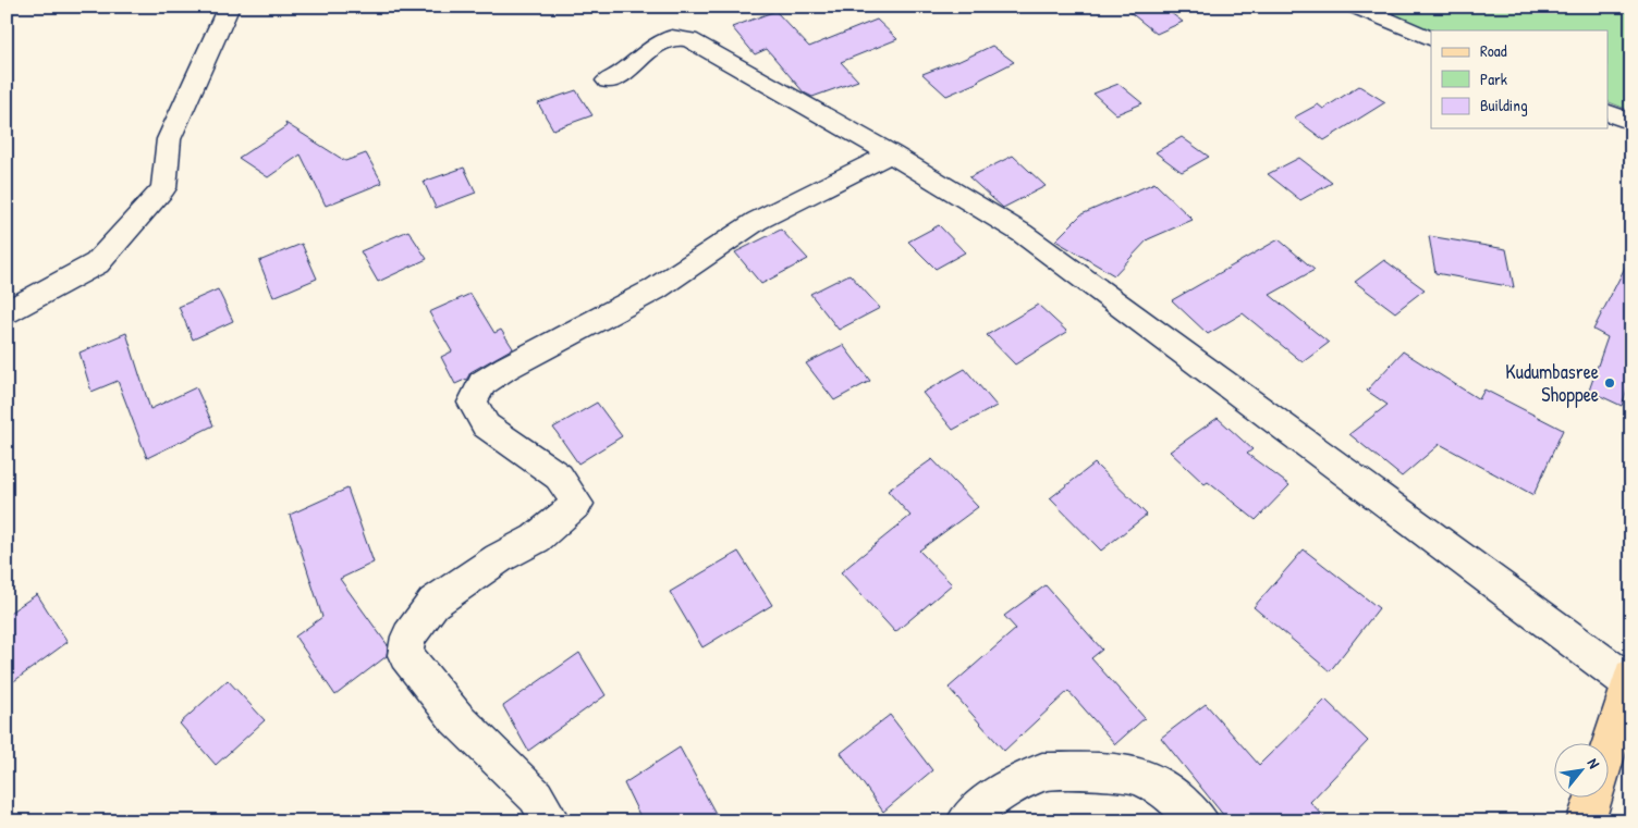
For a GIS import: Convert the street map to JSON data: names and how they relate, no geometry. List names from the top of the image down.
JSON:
{
  "places": ["Kudumbasree Shoppee"],
  "legend": ["Road", "Park", "Building"],
  "north": "top right"
}
